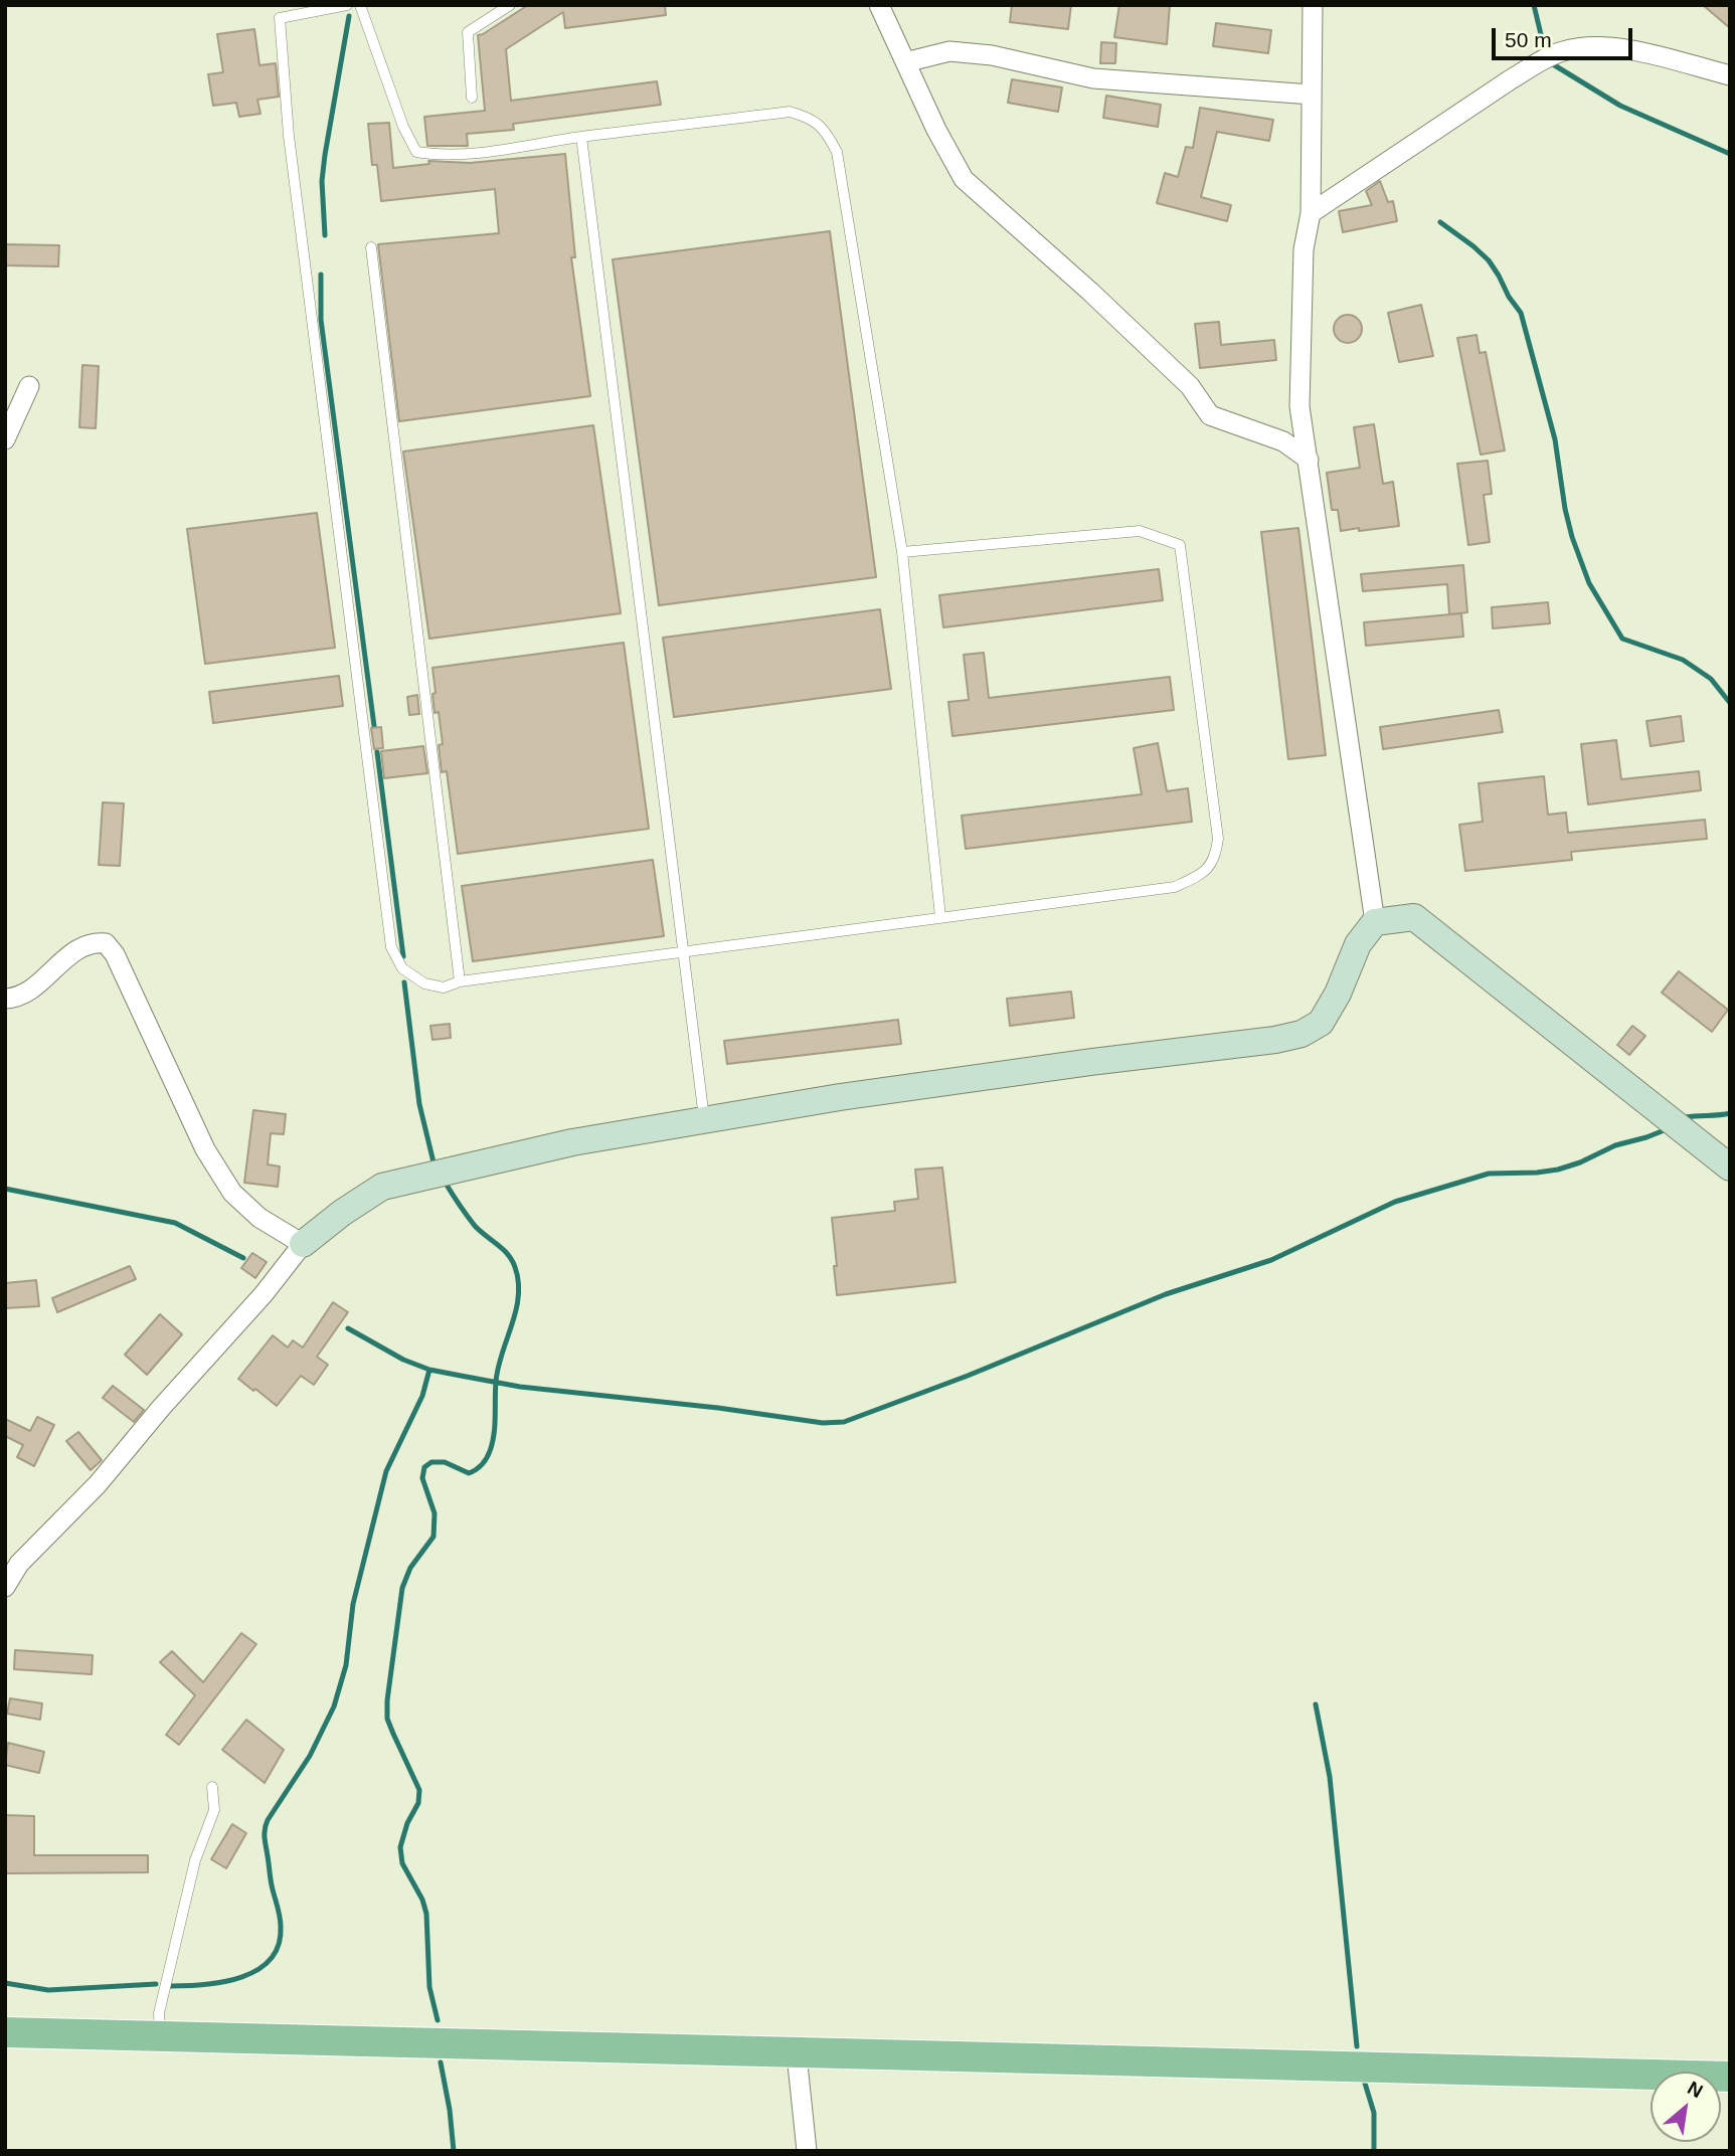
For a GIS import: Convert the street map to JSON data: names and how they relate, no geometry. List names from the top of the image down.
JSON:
{
  "scale_bar": "50 m",
  "north": "top right"
}
